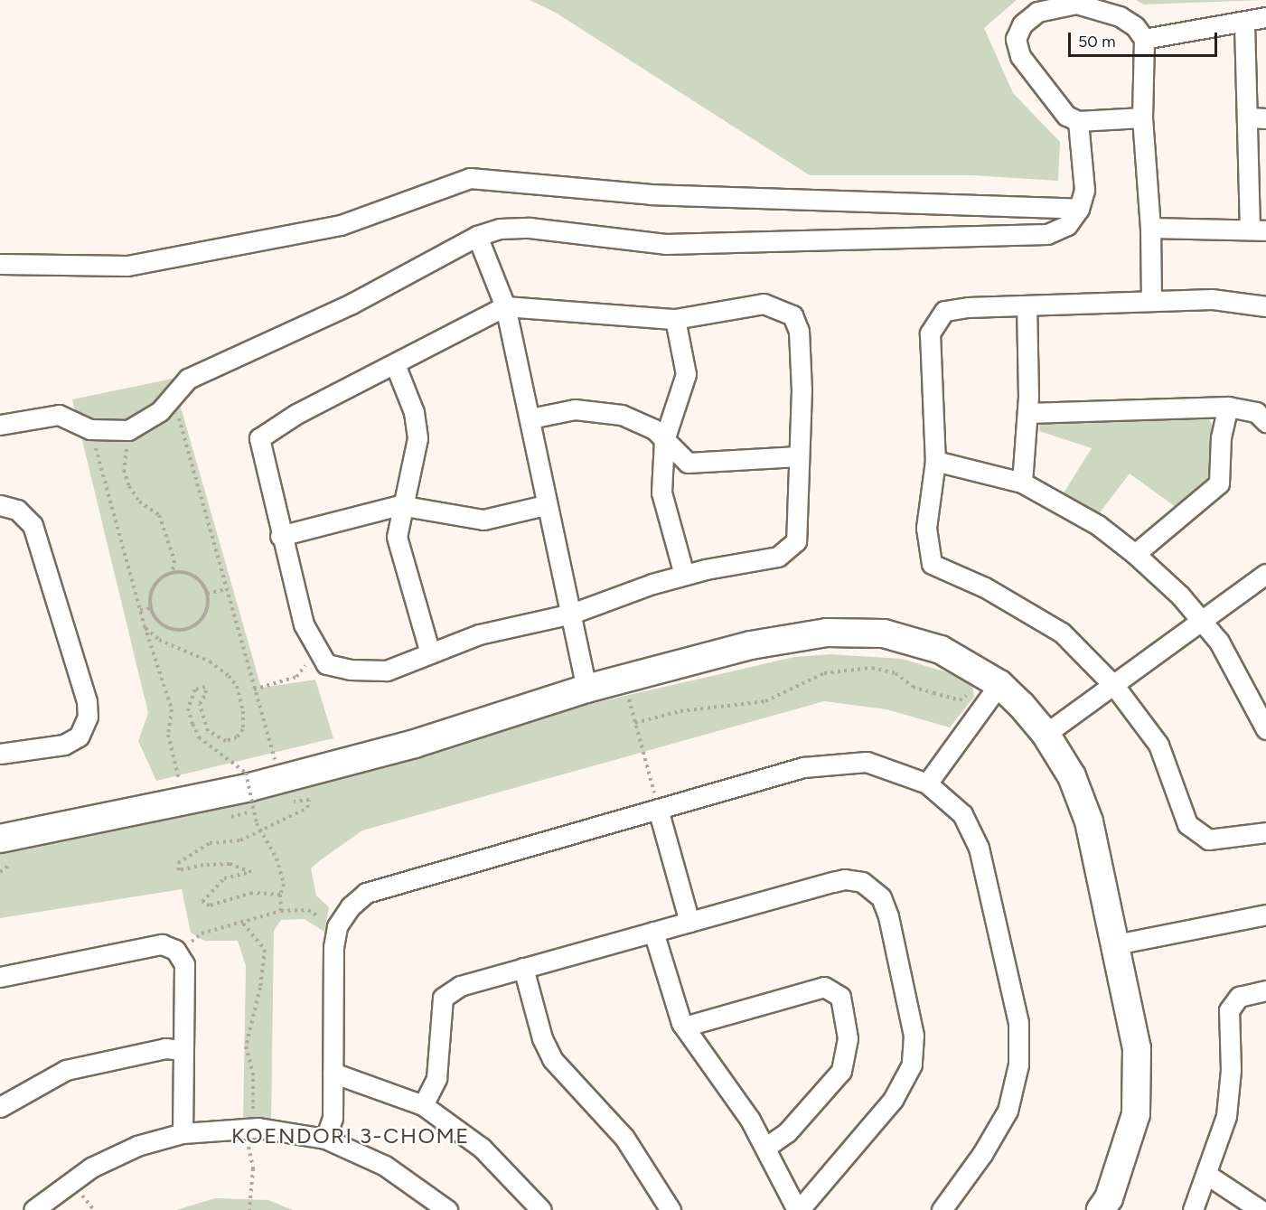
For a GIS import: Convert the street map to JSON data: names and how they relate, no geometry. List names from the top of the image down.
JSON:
{
  "districts": ["KOENDORI 3-CHOME"],
  "scale_bar": "50 m"
}
